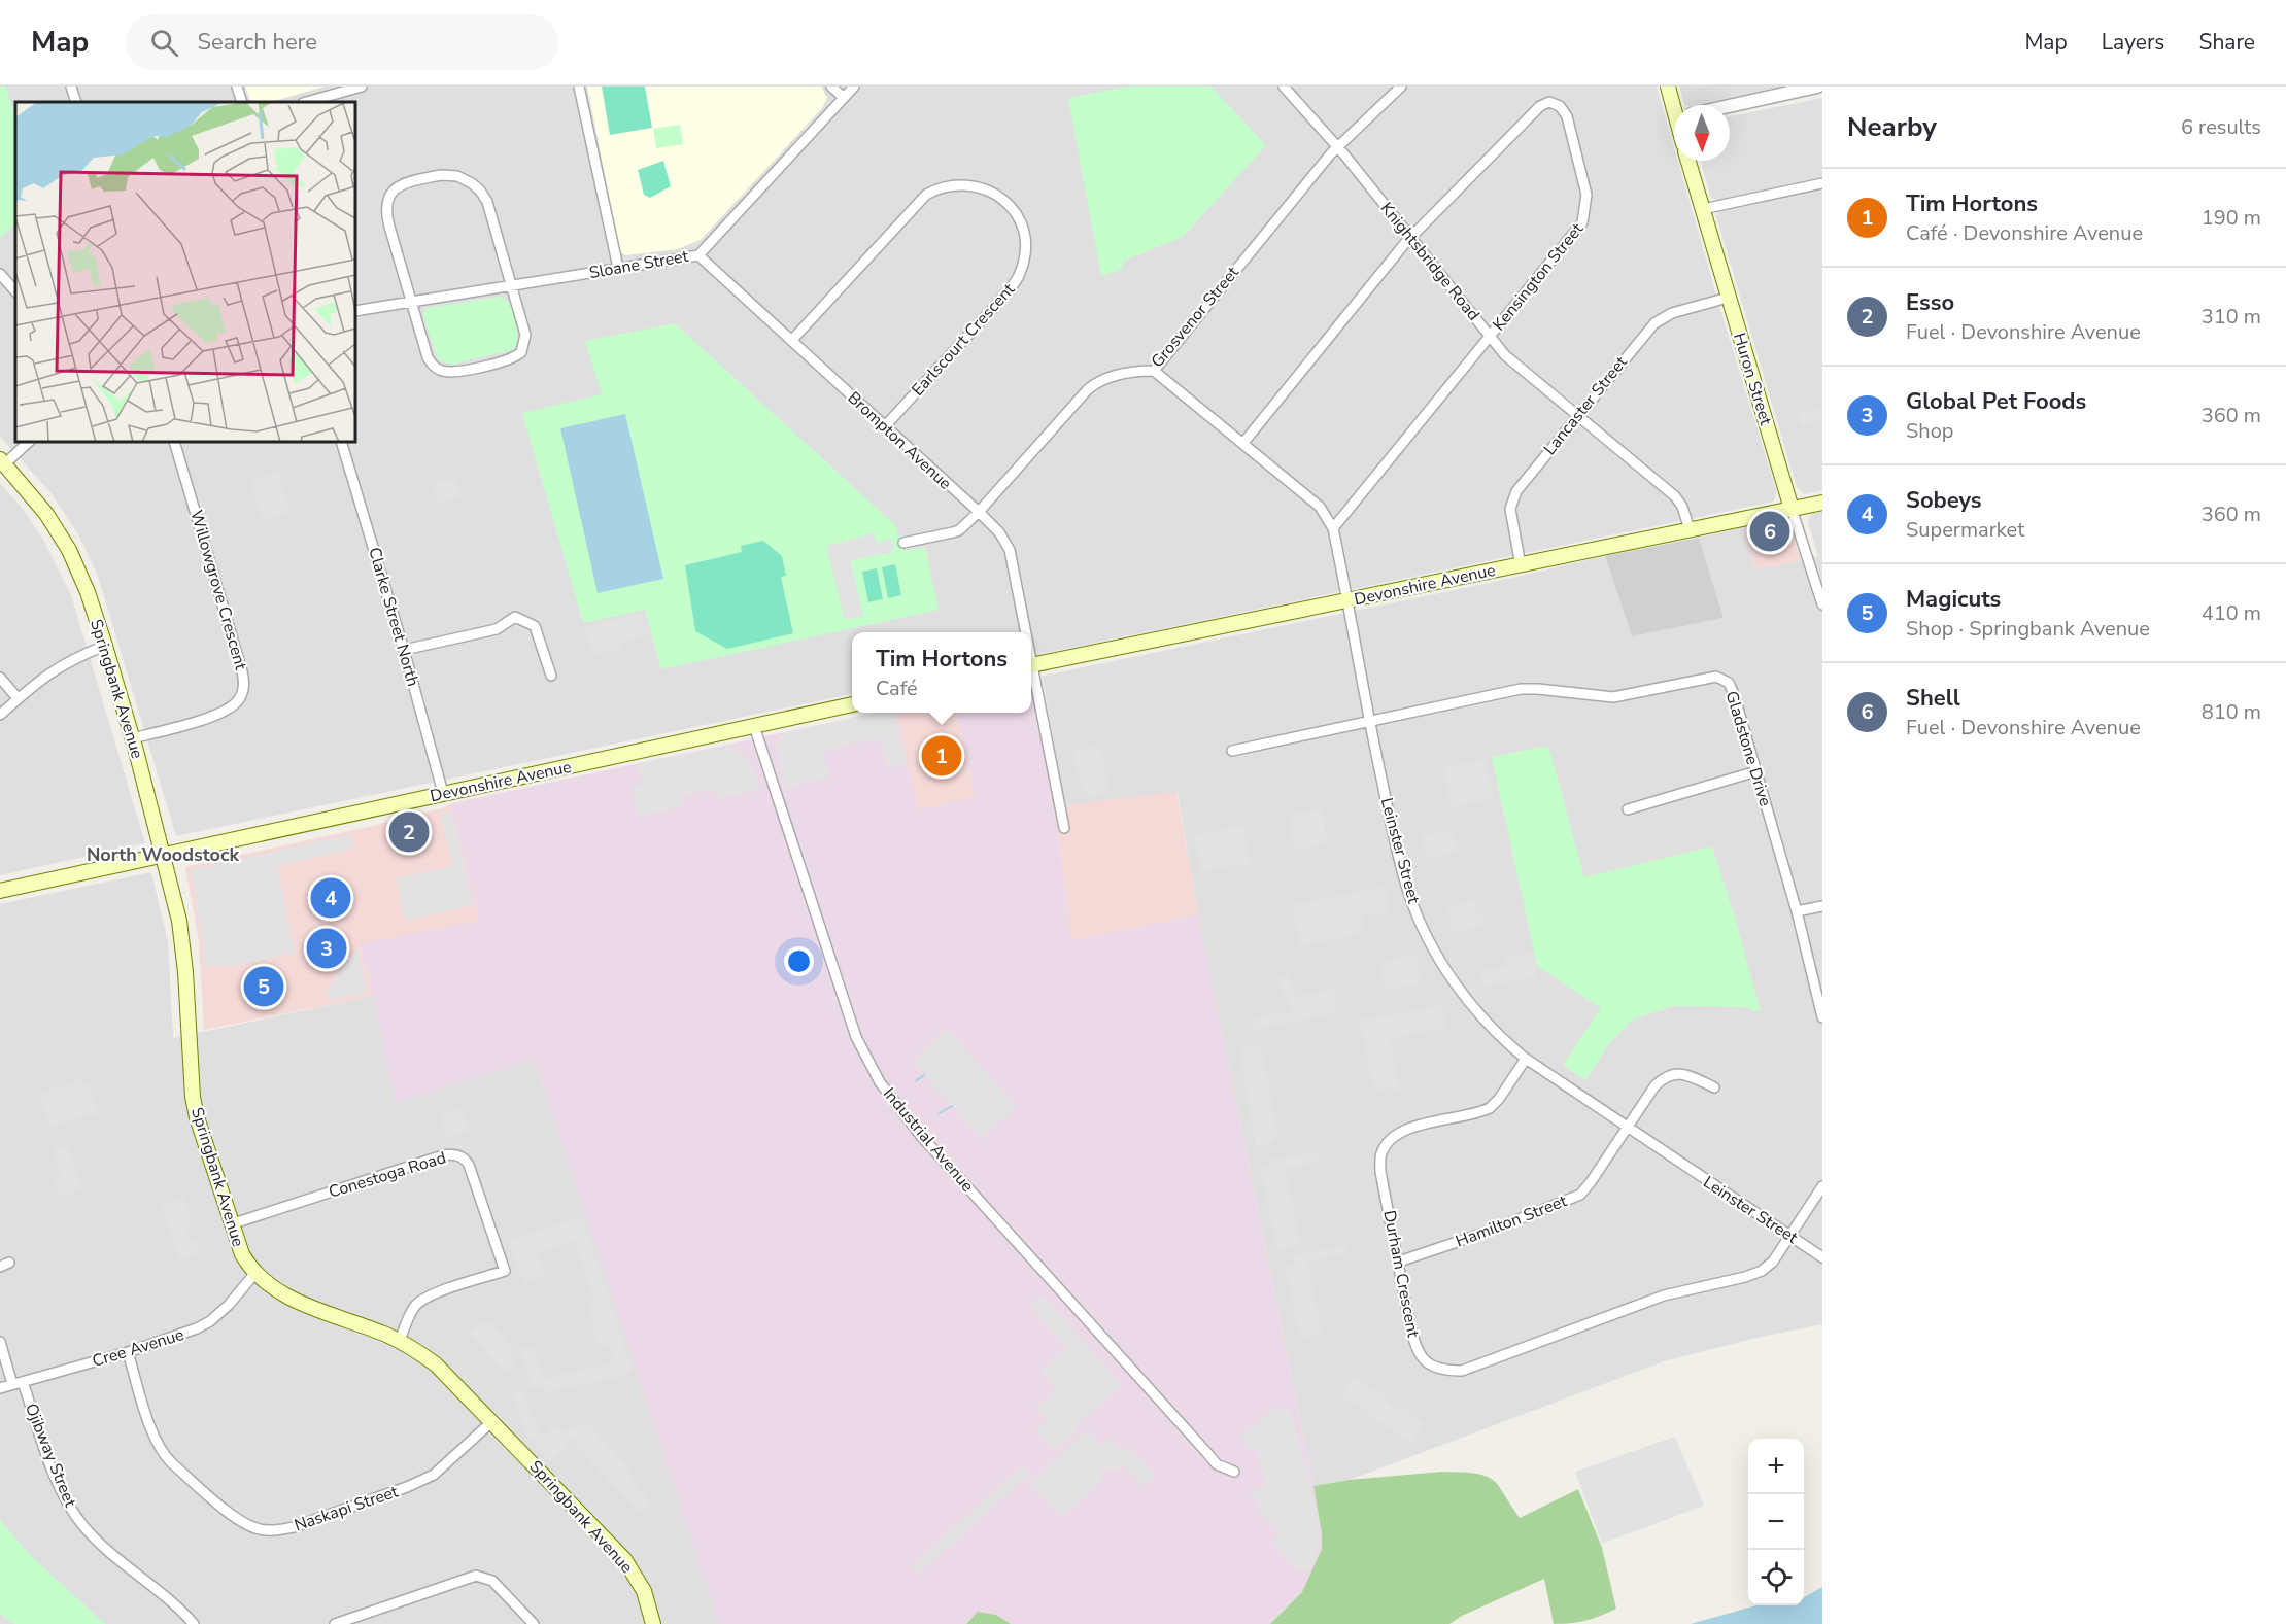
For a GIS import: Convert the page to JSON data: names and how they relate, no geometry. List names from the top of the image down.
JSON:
{
  "streets": {
    "main road": ["Huron Street", "Devonshire Avenue", "Springbank Avenue"],
    "street": [
      "Knightsbridge Road",
      "Sloane Street",
      "Kensington Street",
      "Grosvenor Street",
      "Earlscourt Crescent",
      "Lancaster Street",
      "Brompton Avenue",
      "Willowgrove Crescent",
      "Clarke Street North",
      "Gladstone Drive",
      "Leinster Street",
      "Industrial Avenue",
      "Conestoga Road",
      "Hamilton Street",
      "Durham Crescent",
      "Cree Avenue",
      "Ojibway Street",
      "Naskapi Street"
    ]
  },
  "crossings": [
    ["Knightsbridge Road", "Kensington Street"],
    ["Knightsbridge Road", "Grosvenor Street"],
    ["Knightsbridge Road", "Lancaster Street"],
    ["Knightsbridge Road", "Devonshire Avenue"],
    ["Sloane Street", "Brompton Avenue"],
    ["Kensington Street", "Leinster Street"],
    ["Grosvenor Street", "Brompton Avenue"],
    ["Grosvenor Street", "Leinster Street"],
    ["Earlscourt Crescent", "Brompton Avenue"],
    ["Huron Street", "Lancaster Street"],
    ["Huron Street", "Devonshire Avenue"],
    ["Lancaster Street", "Devonshire Avenue"],
    ["Devonshire Avenue", "Clarke Street North"],
    ["Devonshire Avenue", "Springbank Avenue"],
    ["Devonshire Avenue", "Leinster Street"],
    ["Devonshire Avenue", "Industrial Avenue"],
    ["Willowgrove Crescent", "Springbank Avenue"],
    ["Springbank Avenue", "Conestoga Road"],
    ["Springbank Avenue", "Cree Avenue"],
    ["Springbank Avenue", "Naskapi Street"],
    ["Gladstone Drive", "Leinster Street"],
    ["Leinster Street", "Hamilton Street"],
    ["Leinster Street", "Durham Crescent"],
    ["Hamilton Street", "Durham Crescent"],
    ["Cree Avenue", "Ojibway Street"],
    ["Cree Avenue", "Naskapi Street"]
  ],
  "districts": ["North Woodstock"],
  "north": "bottom",
  "page": {
    "header": "Map",
    "search": "Search here",
    "nav": ["Map", "Layers", "Share"],
    "heading": ["Nearby", "6 results"],
    "list": [
      {
        "mark": "1",
        "name": "Tim Hortons",
        "note": "Café · Devonshire Avenue",
        "value": "190 m"
      },
      {
        "mark": "2",
        "name": "Esso",
        "note": "Fuel · Devonshire Avenue",
        "value": "310 m"
      },
      {
        "mark": "3",
        "name": "Global Pet Foods",
        "note": "Shop",
        "value": "360 m"
      },
      {
        "mark": "4",
        "name": "Sobeys",
        "note": "Supermarket",
        "value": "360 m"
      },
      {
        "mark": "5",
        "name": "Magicuts",
        "note": "Shop · Springbank Avenue",
        "value": "410 m"
      },
      {
        "mark": "6",
        "name": "Shell",
        "note": "Fuel · Devonshire Avenue",
        "value": "810 m"
      }
    ],
    "pins": [
      "6",
      "1",
      "2",
      "4",
      "3",
      "5"
    ],
    "popup": ["Tim Hortons", "Café"],
    "map_buttons": ["+", "−"]
  }
}
